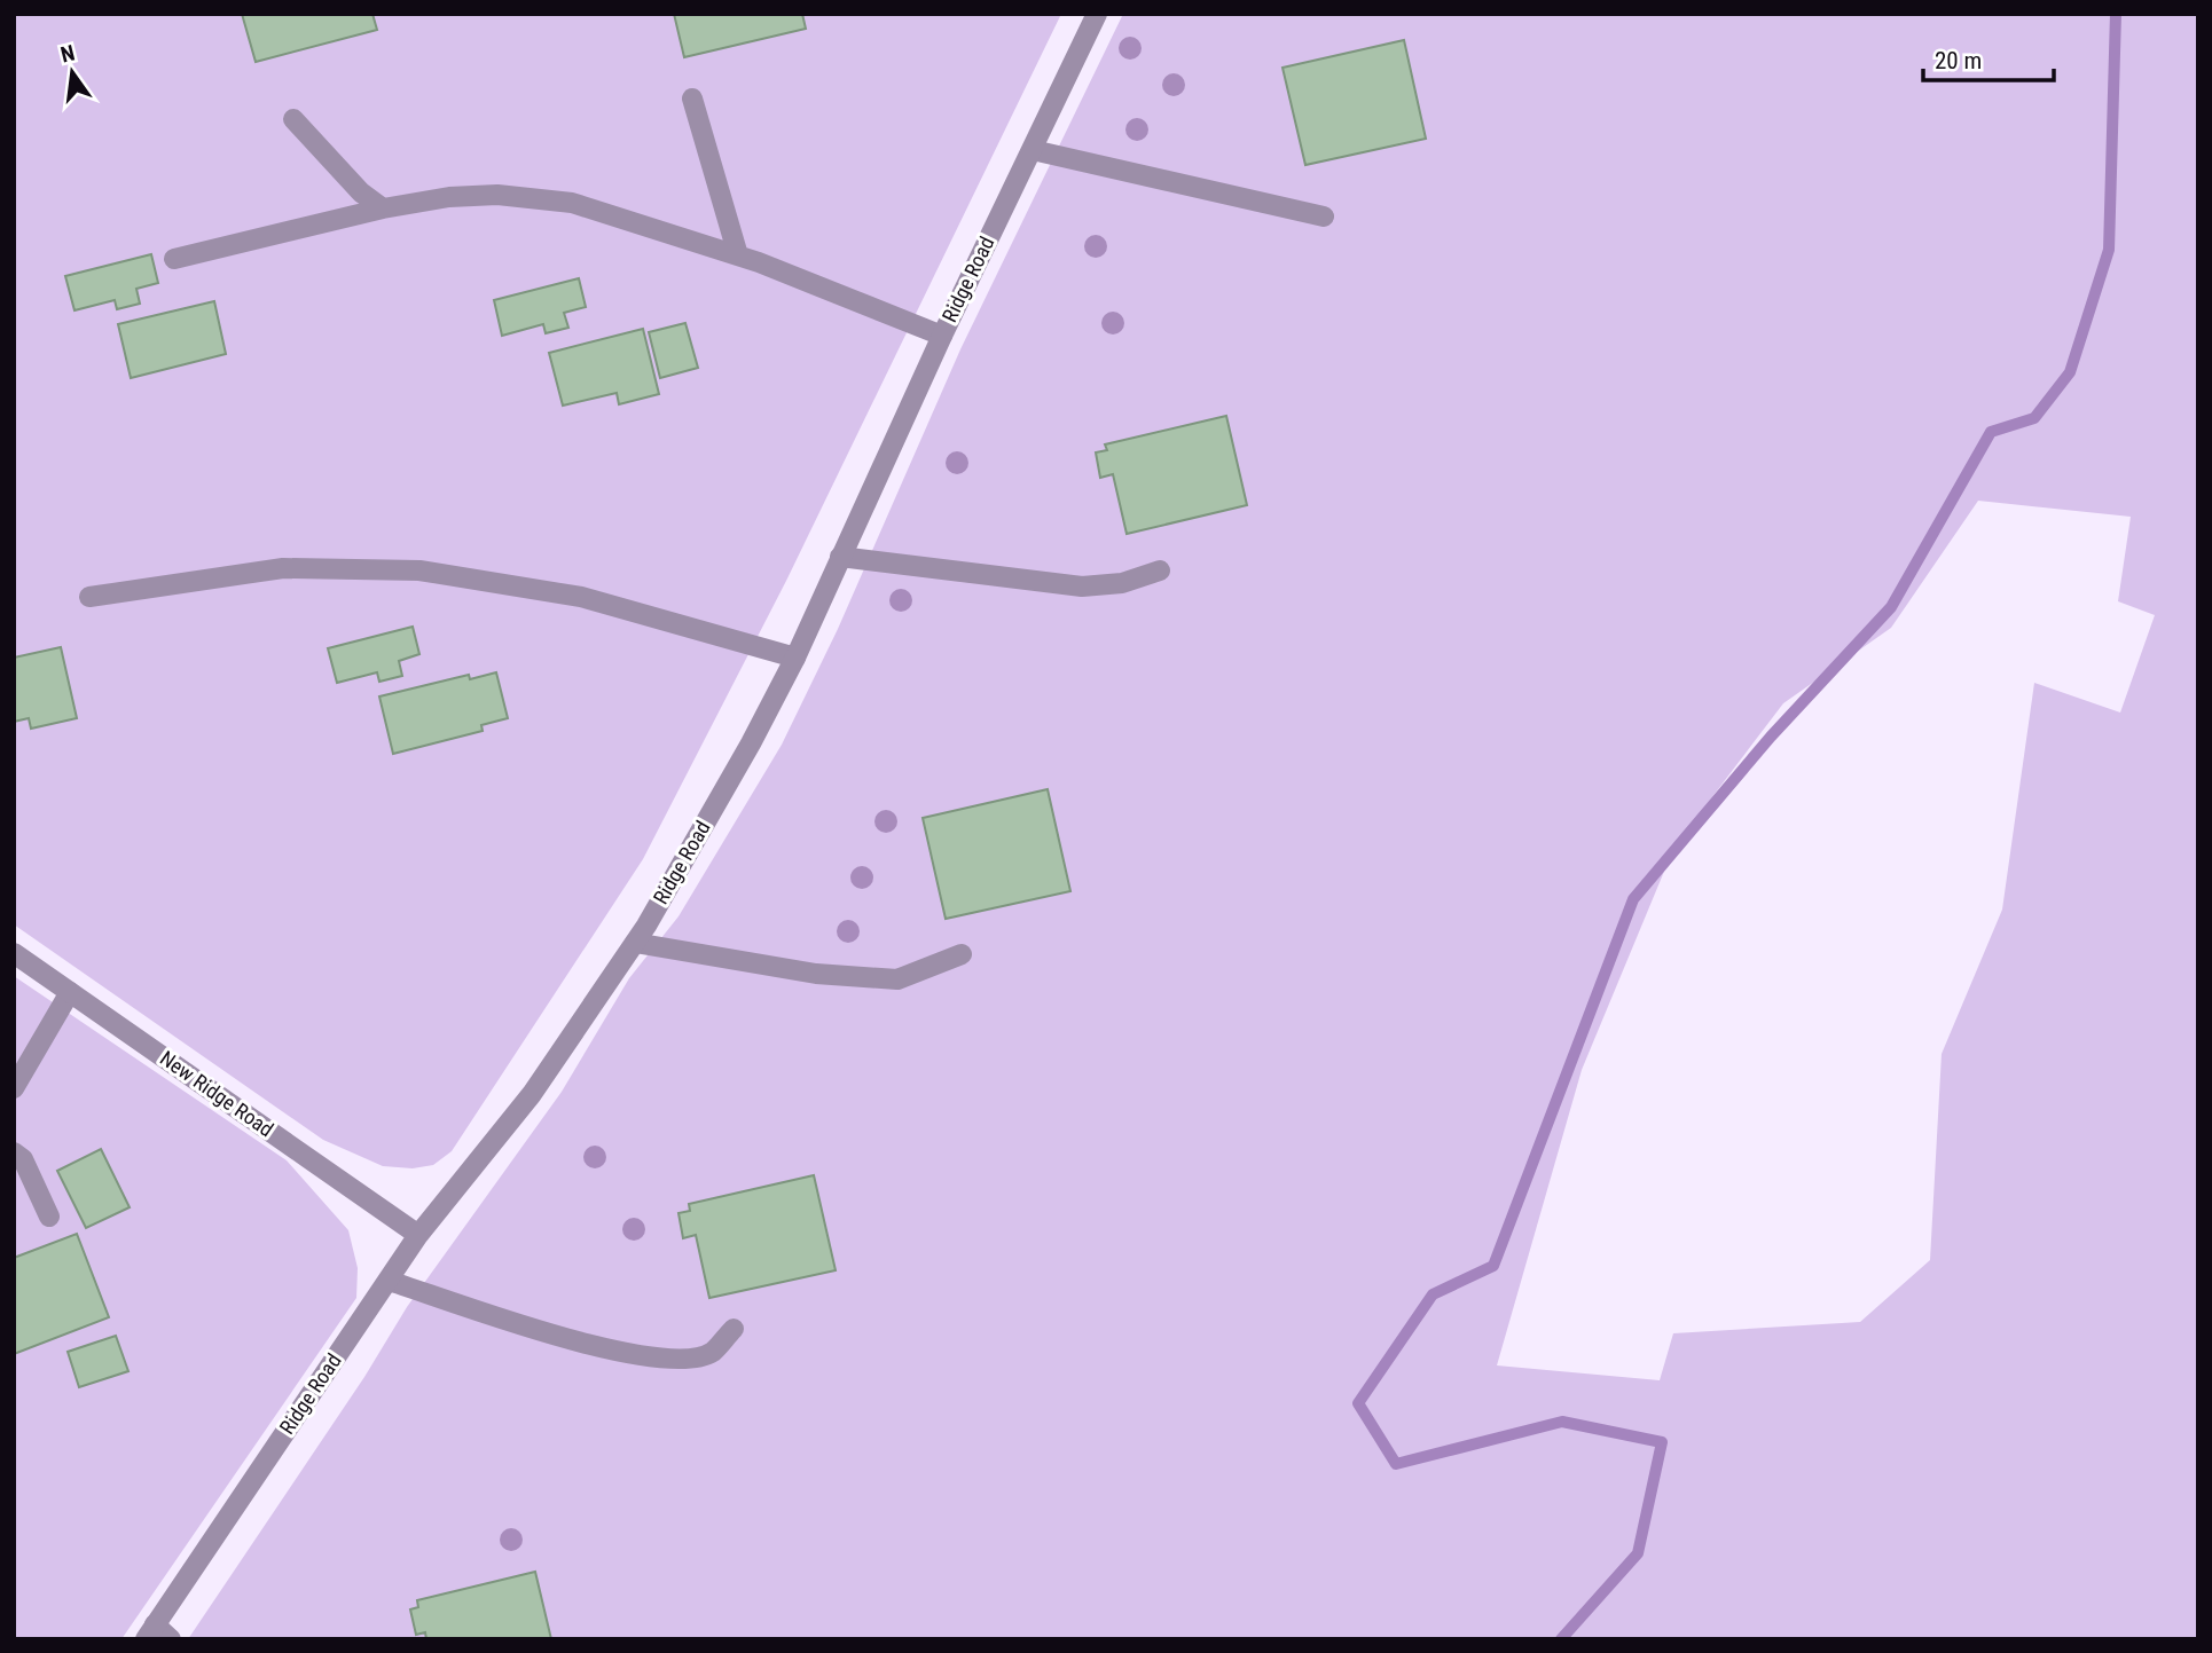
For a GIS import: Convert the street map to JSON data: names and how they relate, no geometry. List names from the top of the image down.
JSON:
{
  "streets": {
    "street": ["Ridge Road", "New Ridge Road"]
  },
  "crossings": [
    ["Ridge Road", "New Ridge Road"]
  ],
  "scale_bar": "20 m",
  "north": "top"
}
